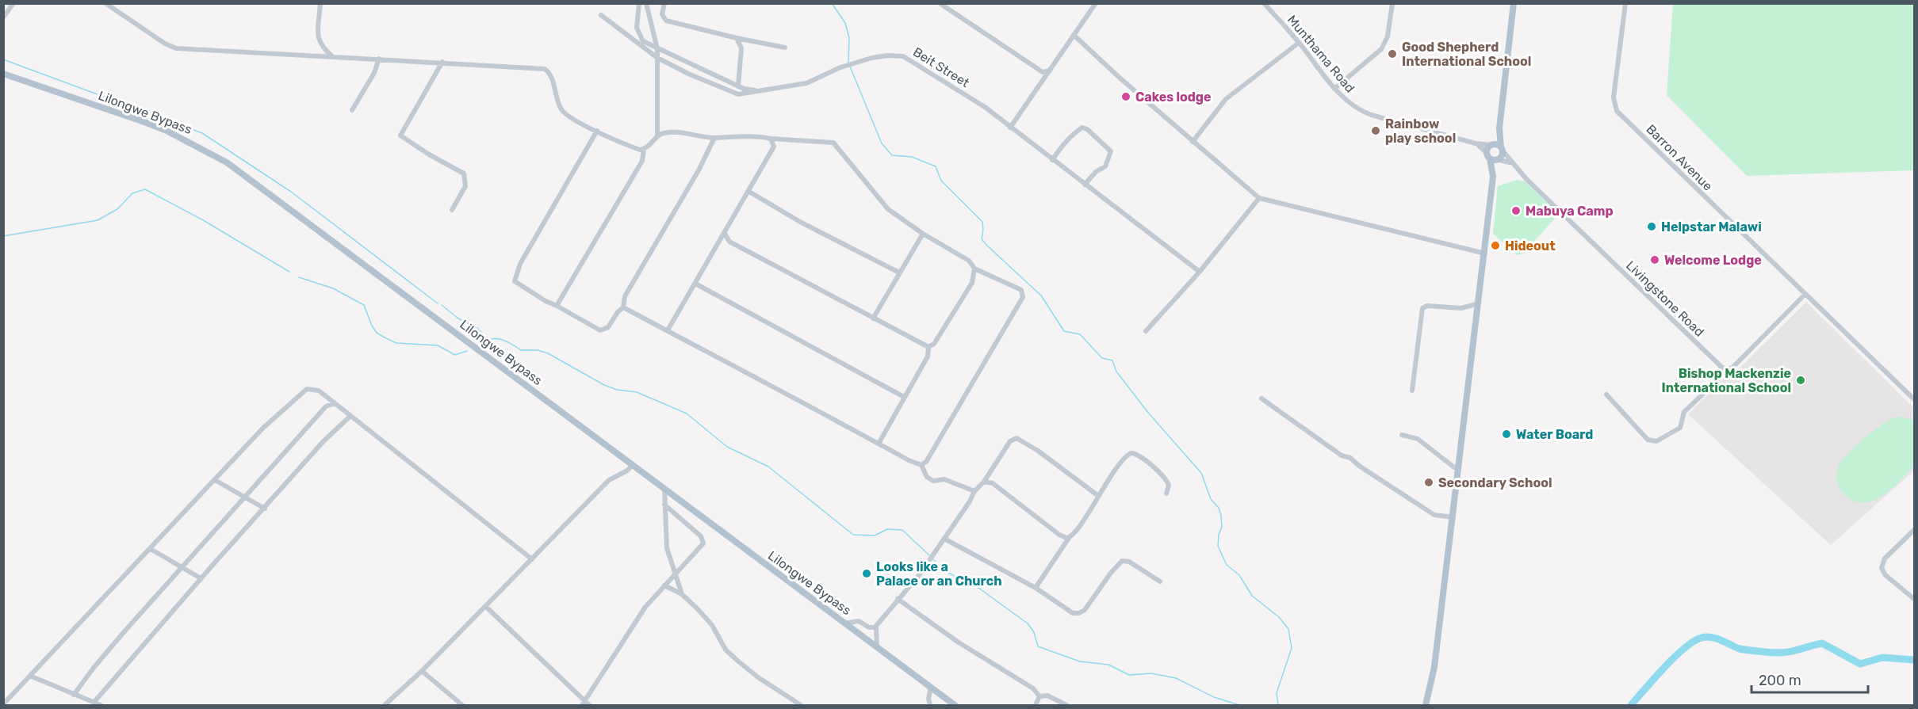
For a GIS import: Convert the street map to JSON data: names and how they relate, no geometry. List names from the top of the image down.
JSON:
{
  "streets": {
    "main road": ["Lilongwe Bypass"],
    "street": [
      "Munthama Road",
      "Beit Street",
      "Barron Avenue",
      "Livingstone Road"
    ]
  },
  "crossings": [
    ["Munthama Road", "Livingstone Road"]
  ],
  "places": [
    "Good Shepherd International School",
    "Cakes lodge",
    "Rainbow play school",
    "Mabuya Camp",
    "Helpstar Malawi",
    "Hideout",
    "Welcome Lodge",
    "Bishop Mackenzie International School",
    "Water Board",
    "Secondary School",
    "Looks like a Palace or an Church"
  ],
  "scale_bar": "200 m"
}
